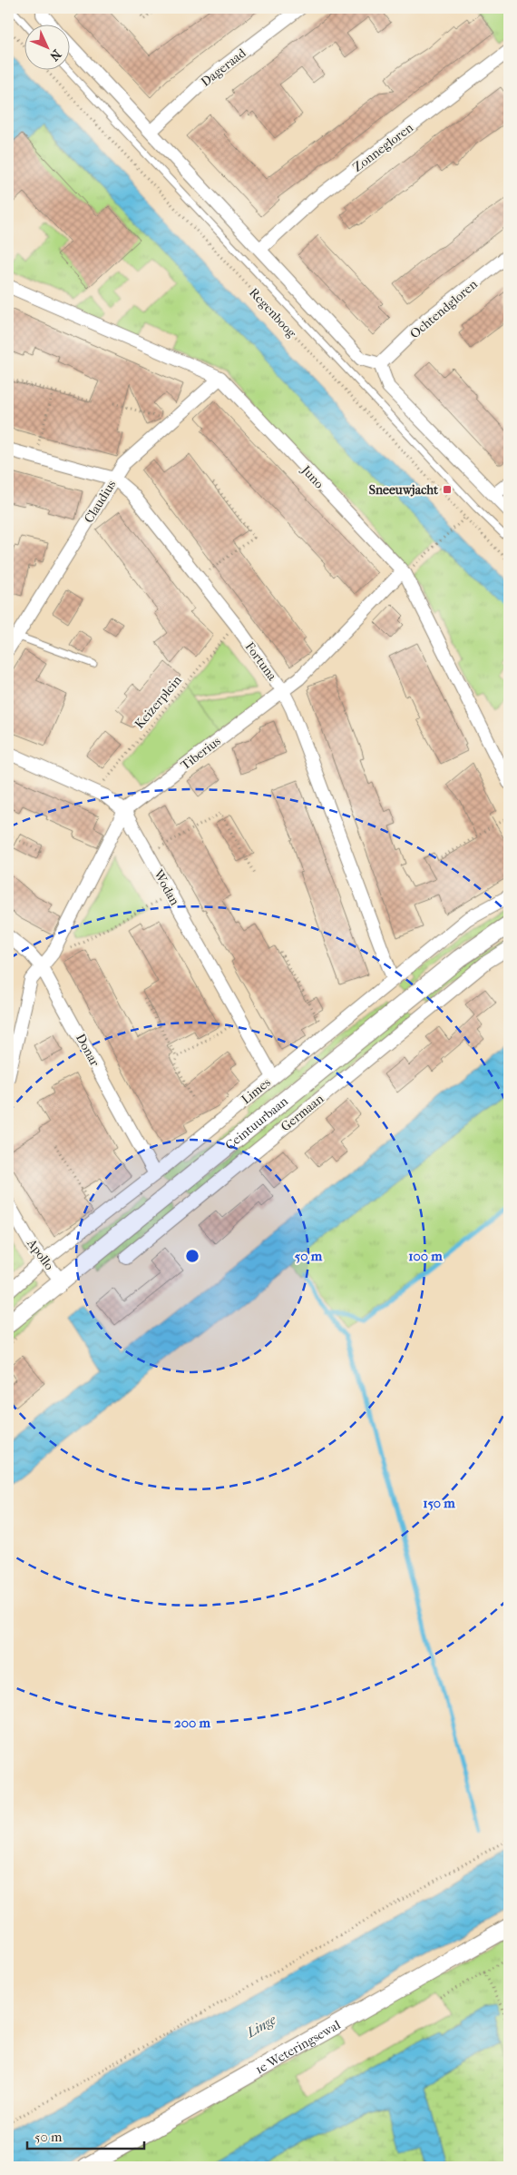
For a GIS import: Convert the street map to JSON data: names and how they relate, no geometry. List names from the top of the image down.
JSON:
{
  "streets": {
    "street": [
      "Dageraad",
      "Zonnegloren",
      "Ochtendgloren",
      "Juno",
      "Claudius",
      "Fortuna",
      "Tiberius",
      "Wodan",
      "Donar",
      "Limes",
      "Germaan",
      "Ceintuurbaan",
      "Apollo",
      "1e Weteringsewal"
    ],
    "lane": ["Regenboog"],
    "path": ["Keizerplein"]
  },
  "crossings": [
    ["Juno", "Claudius"],
    ["Juno", "Tiberius"],
    ["Claudius", "Fortuna"],
    ["Fortuna", "Keizerplein"],
    ["Fortuna", "Tiberius"],
    ["Fortuna", "Limes"],
    ["Keizerplein", "Wodan"],
    ["Tiberius", "Wodan"],
    ["Tiberius", "Donar"],
    ["Wodan", "Limes"],
    ["Donar", "Limes"],
    ["Limes", "Apollo"],
    ["Ceintuurbaan", "Apollo"]
  ],
  "water": ["Linge"],
  "places": {
    "transit": ["Sneeuwjacht"]
  },
  "scale_bar": "50 m",
  "north": "bottom right",
  "rings": [
    "50 m",
    "100 m",
    "150 m",
    "200 m"
  ]
}
